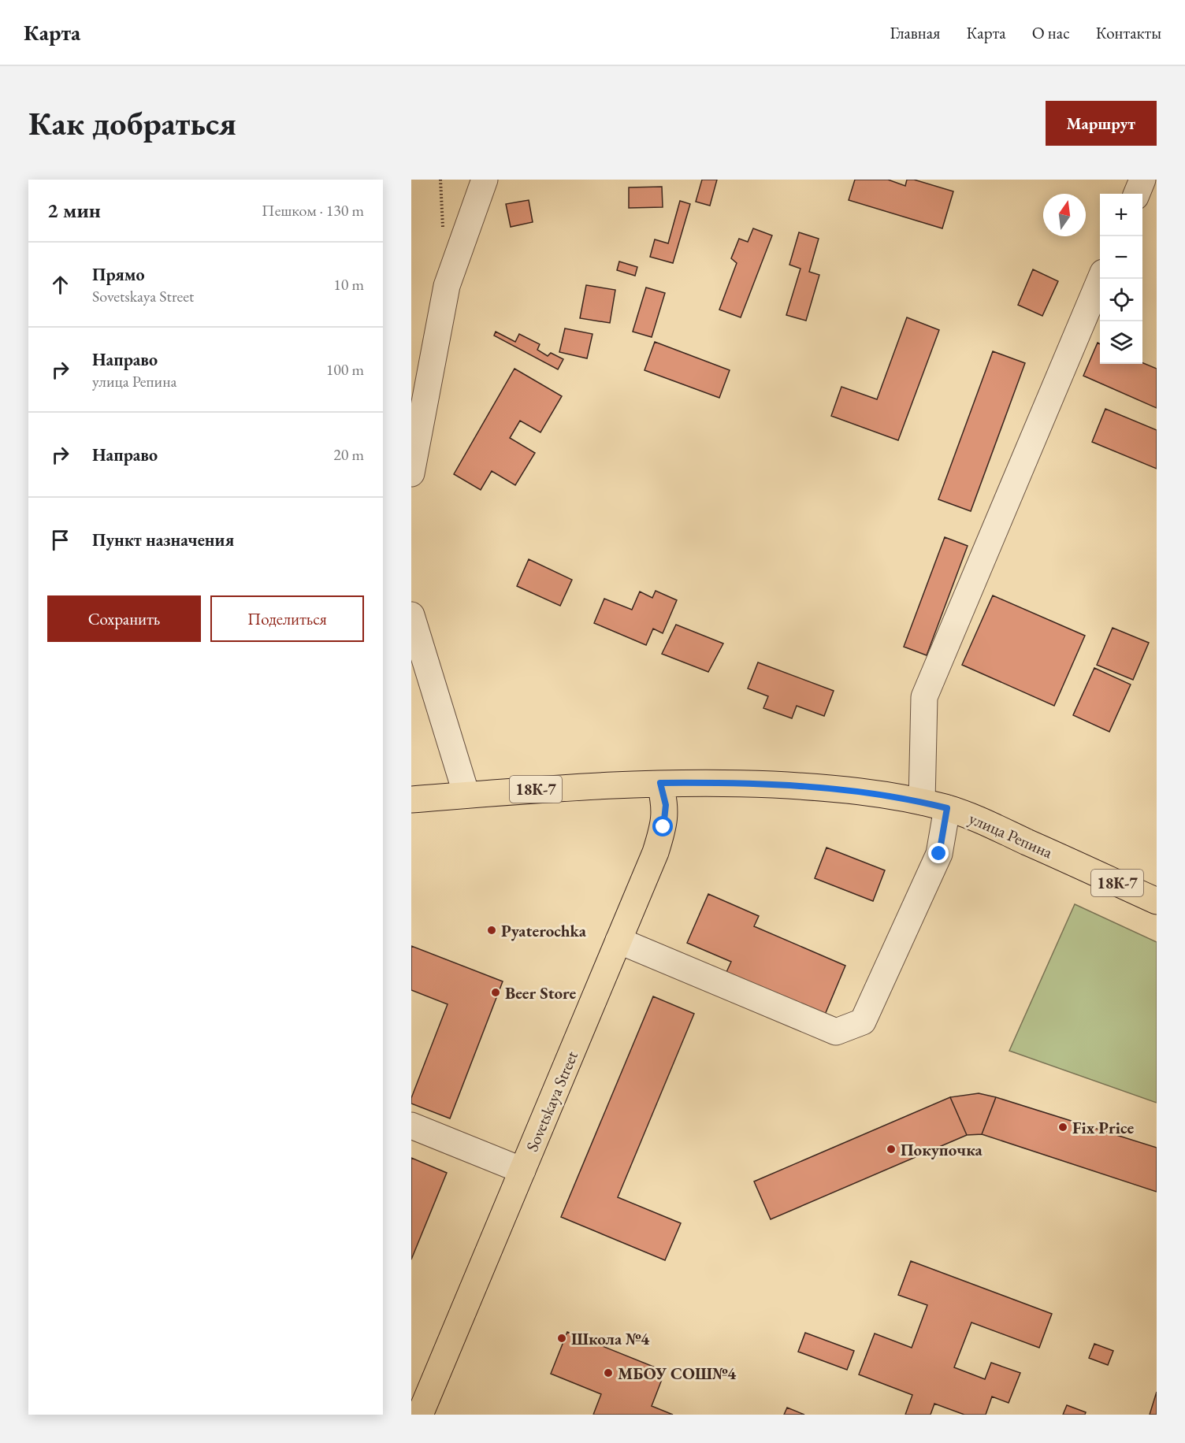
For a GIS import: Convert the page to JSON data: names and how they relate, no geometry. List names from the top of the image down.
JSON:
{
  "streets": {
    "main road": ["18К-7", "улица Репина", "Sovetskaya Street"]
  },
  "crossings": [
    ["18К-7", "улица Репина"],
    ["18К-7", "Sovetskaya Street"],
    ["улица Репина", "Sovetskaya Street"]
  ],
  "places": [
    "Pyaterochka",
    "Beer Store",
    "Fix Price",
    "Покупочка",
    "Школа №4",
    "МБОУ СОШ№4"
  ],
  "north": "top",
  "page": {
    "header": "Карта",
    "nav": [
      "Главная",
      "Карта",
      "О нас",
      "Контакты"
    ],
    "buttons": [
      "Маршрут",
      ["Сохранить", "Поделиться"]
    ],
    "title": "Как добраться",
    "heading": ["2 мин", "Пешком · 130 m"],
    "map_buttons": ["+", "−"],
    "list": [
      ["Прямо", "Sovetskaya Street", "10 m"],
      ["Направо", "улица Репина", "100 m"],
      ["Направо", "20 m"],
      "Пункт назначения"
    ]
  }
}
